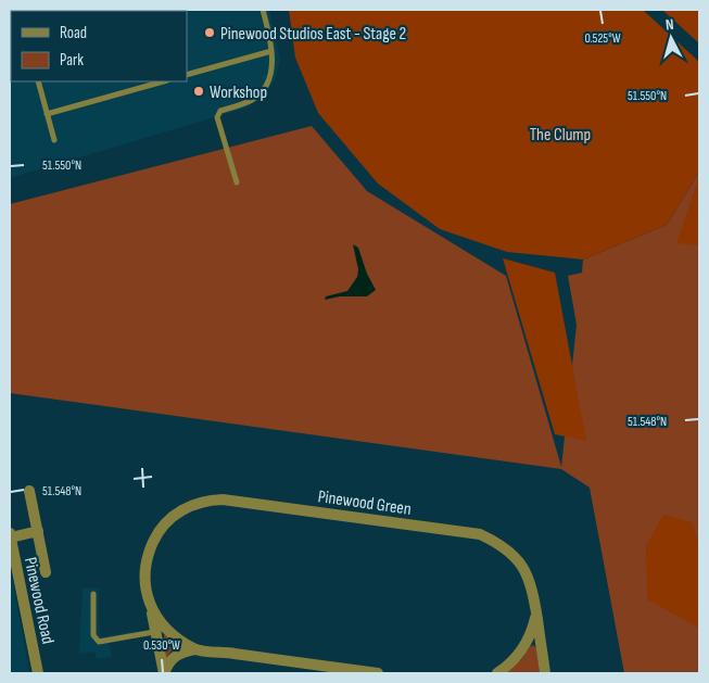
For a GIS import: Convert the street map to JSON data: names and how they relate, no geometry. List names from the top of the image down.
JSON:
{
  "streets": {
    "street": ["Pinewood Green", "Pinewood Road"]
  },
  "parks": ["The Clump"],
  "places": ["Pinewood Studios East - Stage 2", "Workshop"],
  "legend": ["Road", "Park"],
  "north": "top",
  "coordinates": [
    "0.525°W",
    "51.550°N",
    "51.548°N",
    "0.530°W"
  ]
}
